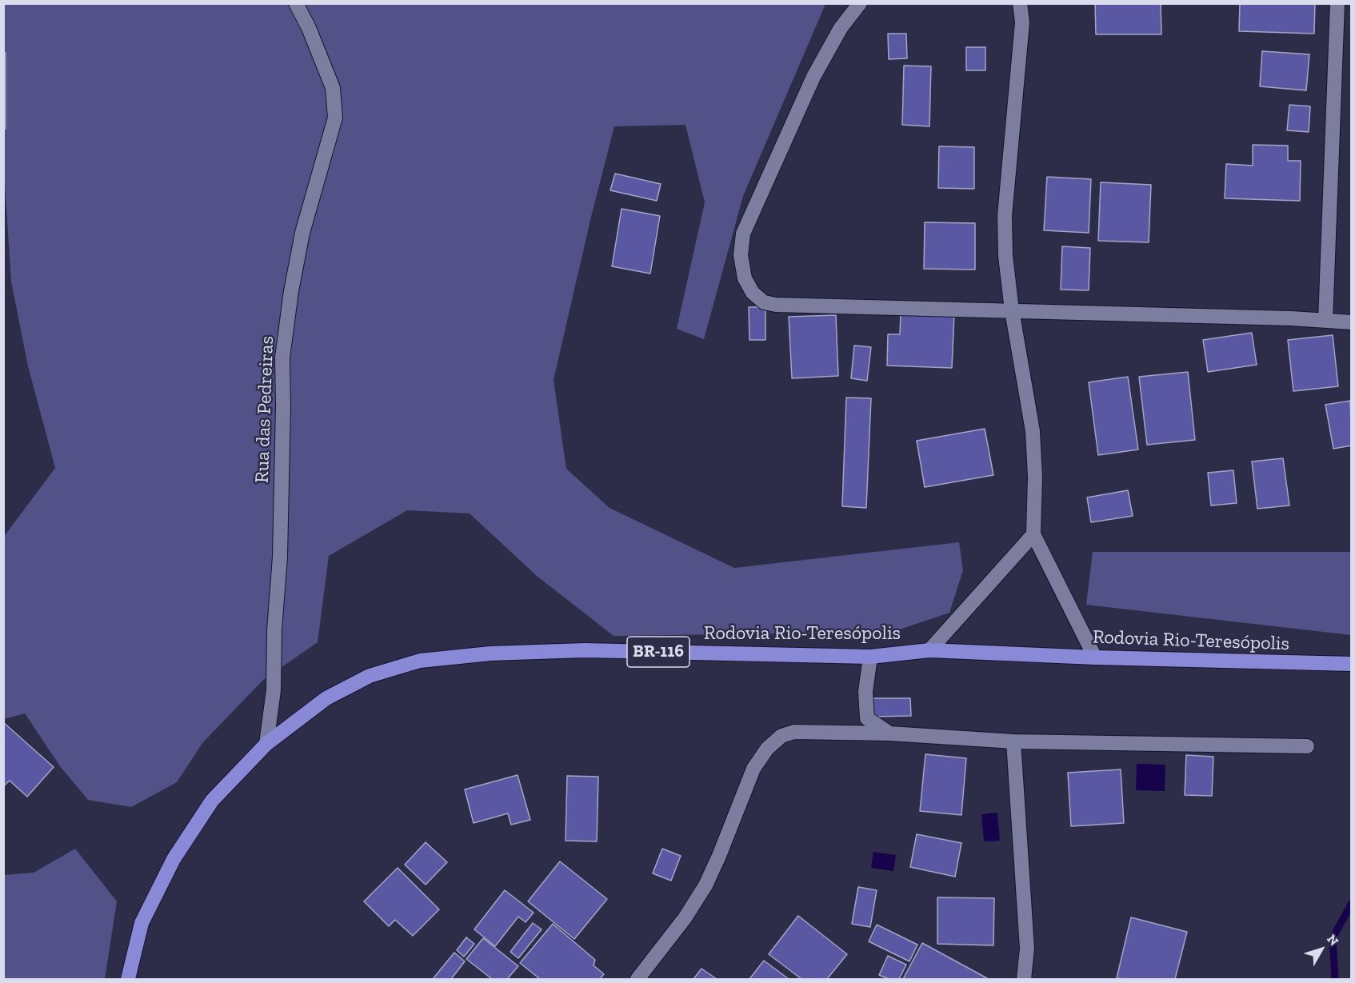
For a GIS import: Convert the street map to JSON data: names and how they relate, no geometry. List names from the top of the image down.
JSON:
{
  "streets": {
    "highway": ["Rodovia Rio-Teresópolis", "BR-116"],
    "street": ["Rua das Pedreiras"]
  },
  "crossings": [
    ["Rua das Pedreiras", "Rodovia Rio-Teresópolis"]
  ],
  "north": "top right"
}
